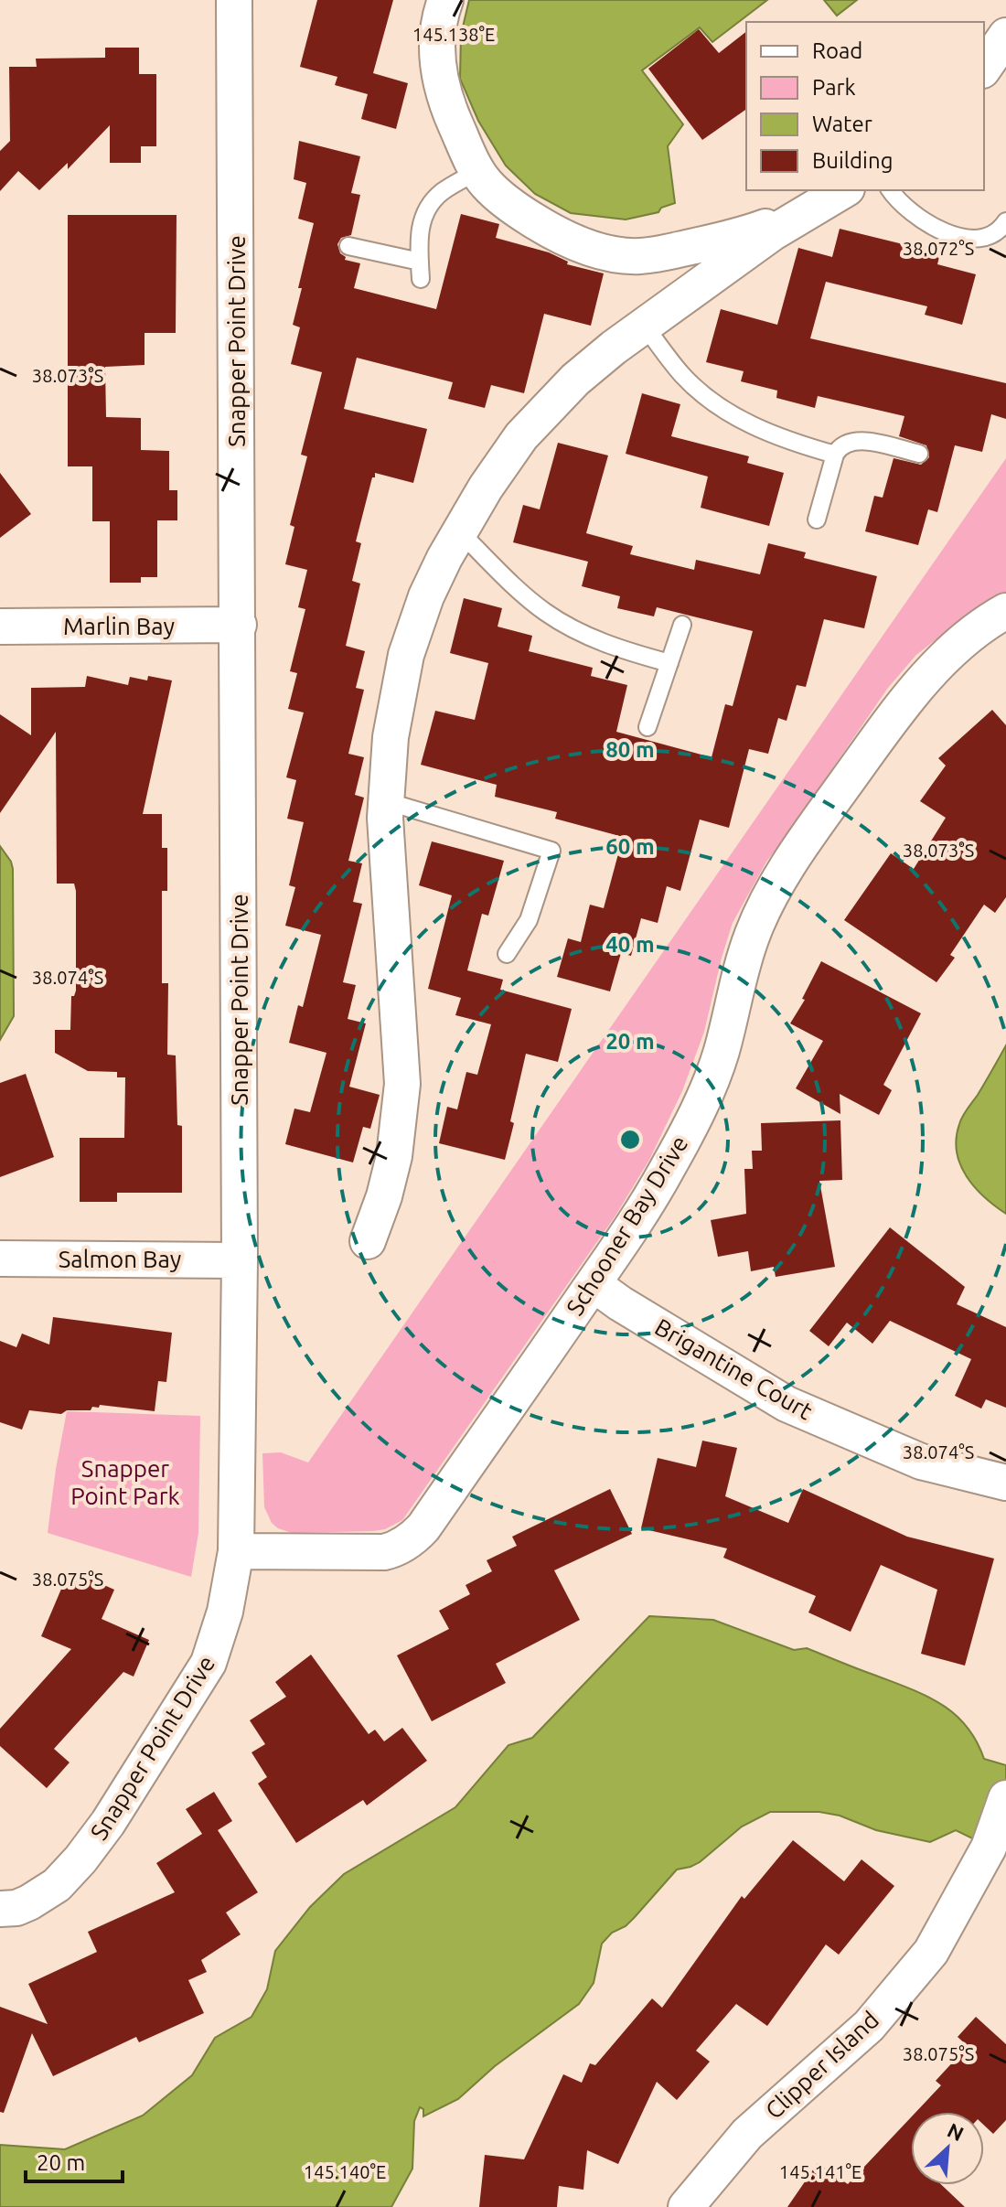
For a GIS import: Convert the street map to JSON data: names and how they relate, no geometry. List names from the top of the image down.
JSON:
{
  "streets": {
    "street": [
      "Snapper Point Drive",
      "Marlin Bay",
      "Schooner Bay Drive",
      "Salmon Bay",
      "Brigantine Court",
      "Clipper Island"
    ]
  },
  "crossings": [
    ["Snapper Point Drive", "Marlin Bay"],
    ["Snapper Point Drive", "Schooner Bay Drive"],
    ["Snapper Point Drive", "Salmon Bay"],
    ["Schooner Bay Drive", "Brigantine Court"]
  ],
  "parks": ["Snapper Point Park"],
  "legend": [
    "Road",
    "Park",
    "Water",
    "Building"
  ],
  "scale_bar": "20 m",
  "north": "top right",
  "coordinates": [
    "145.138°E",
    "38.072°S",
    "38.073°S",
    "38.074°S",
    "38.075°S",
    "145.140°E",
    "145.141°E"
  ],
  "rings": [
    "80 m",
    "60 m",
    "40 m",
    "20 m"
  ]
}
